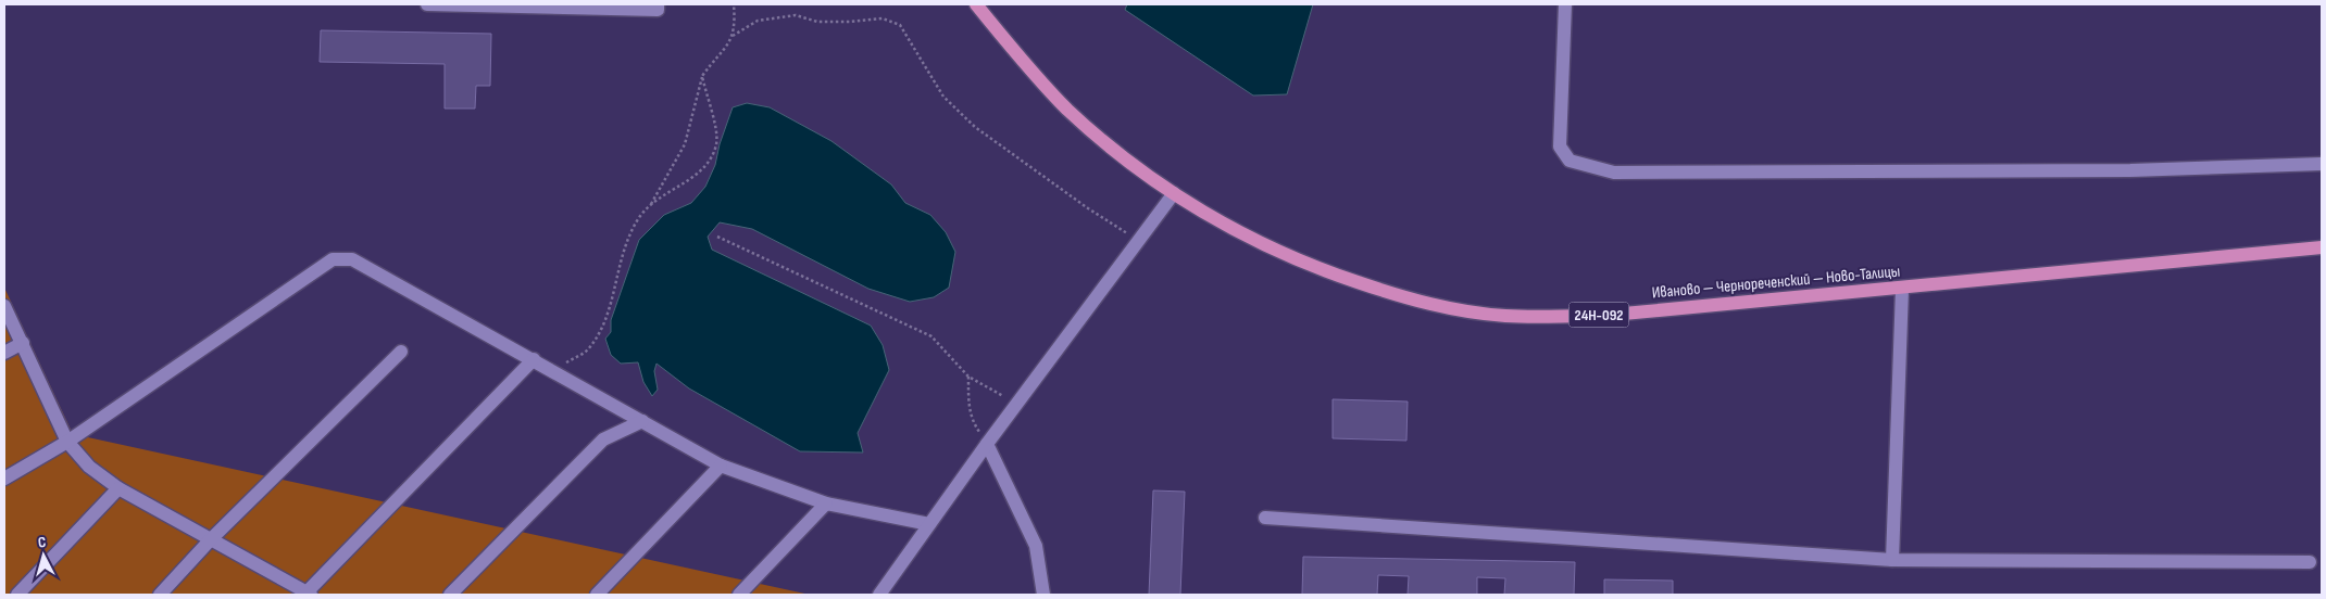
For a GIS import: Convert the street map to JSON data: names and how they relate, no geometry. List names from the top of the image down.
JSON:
{
  "streets": {
    "main road": ["Иваново — Чернореченский — Ново-Талицы", "24Н-092"]
  },
  "north": "top"
}
